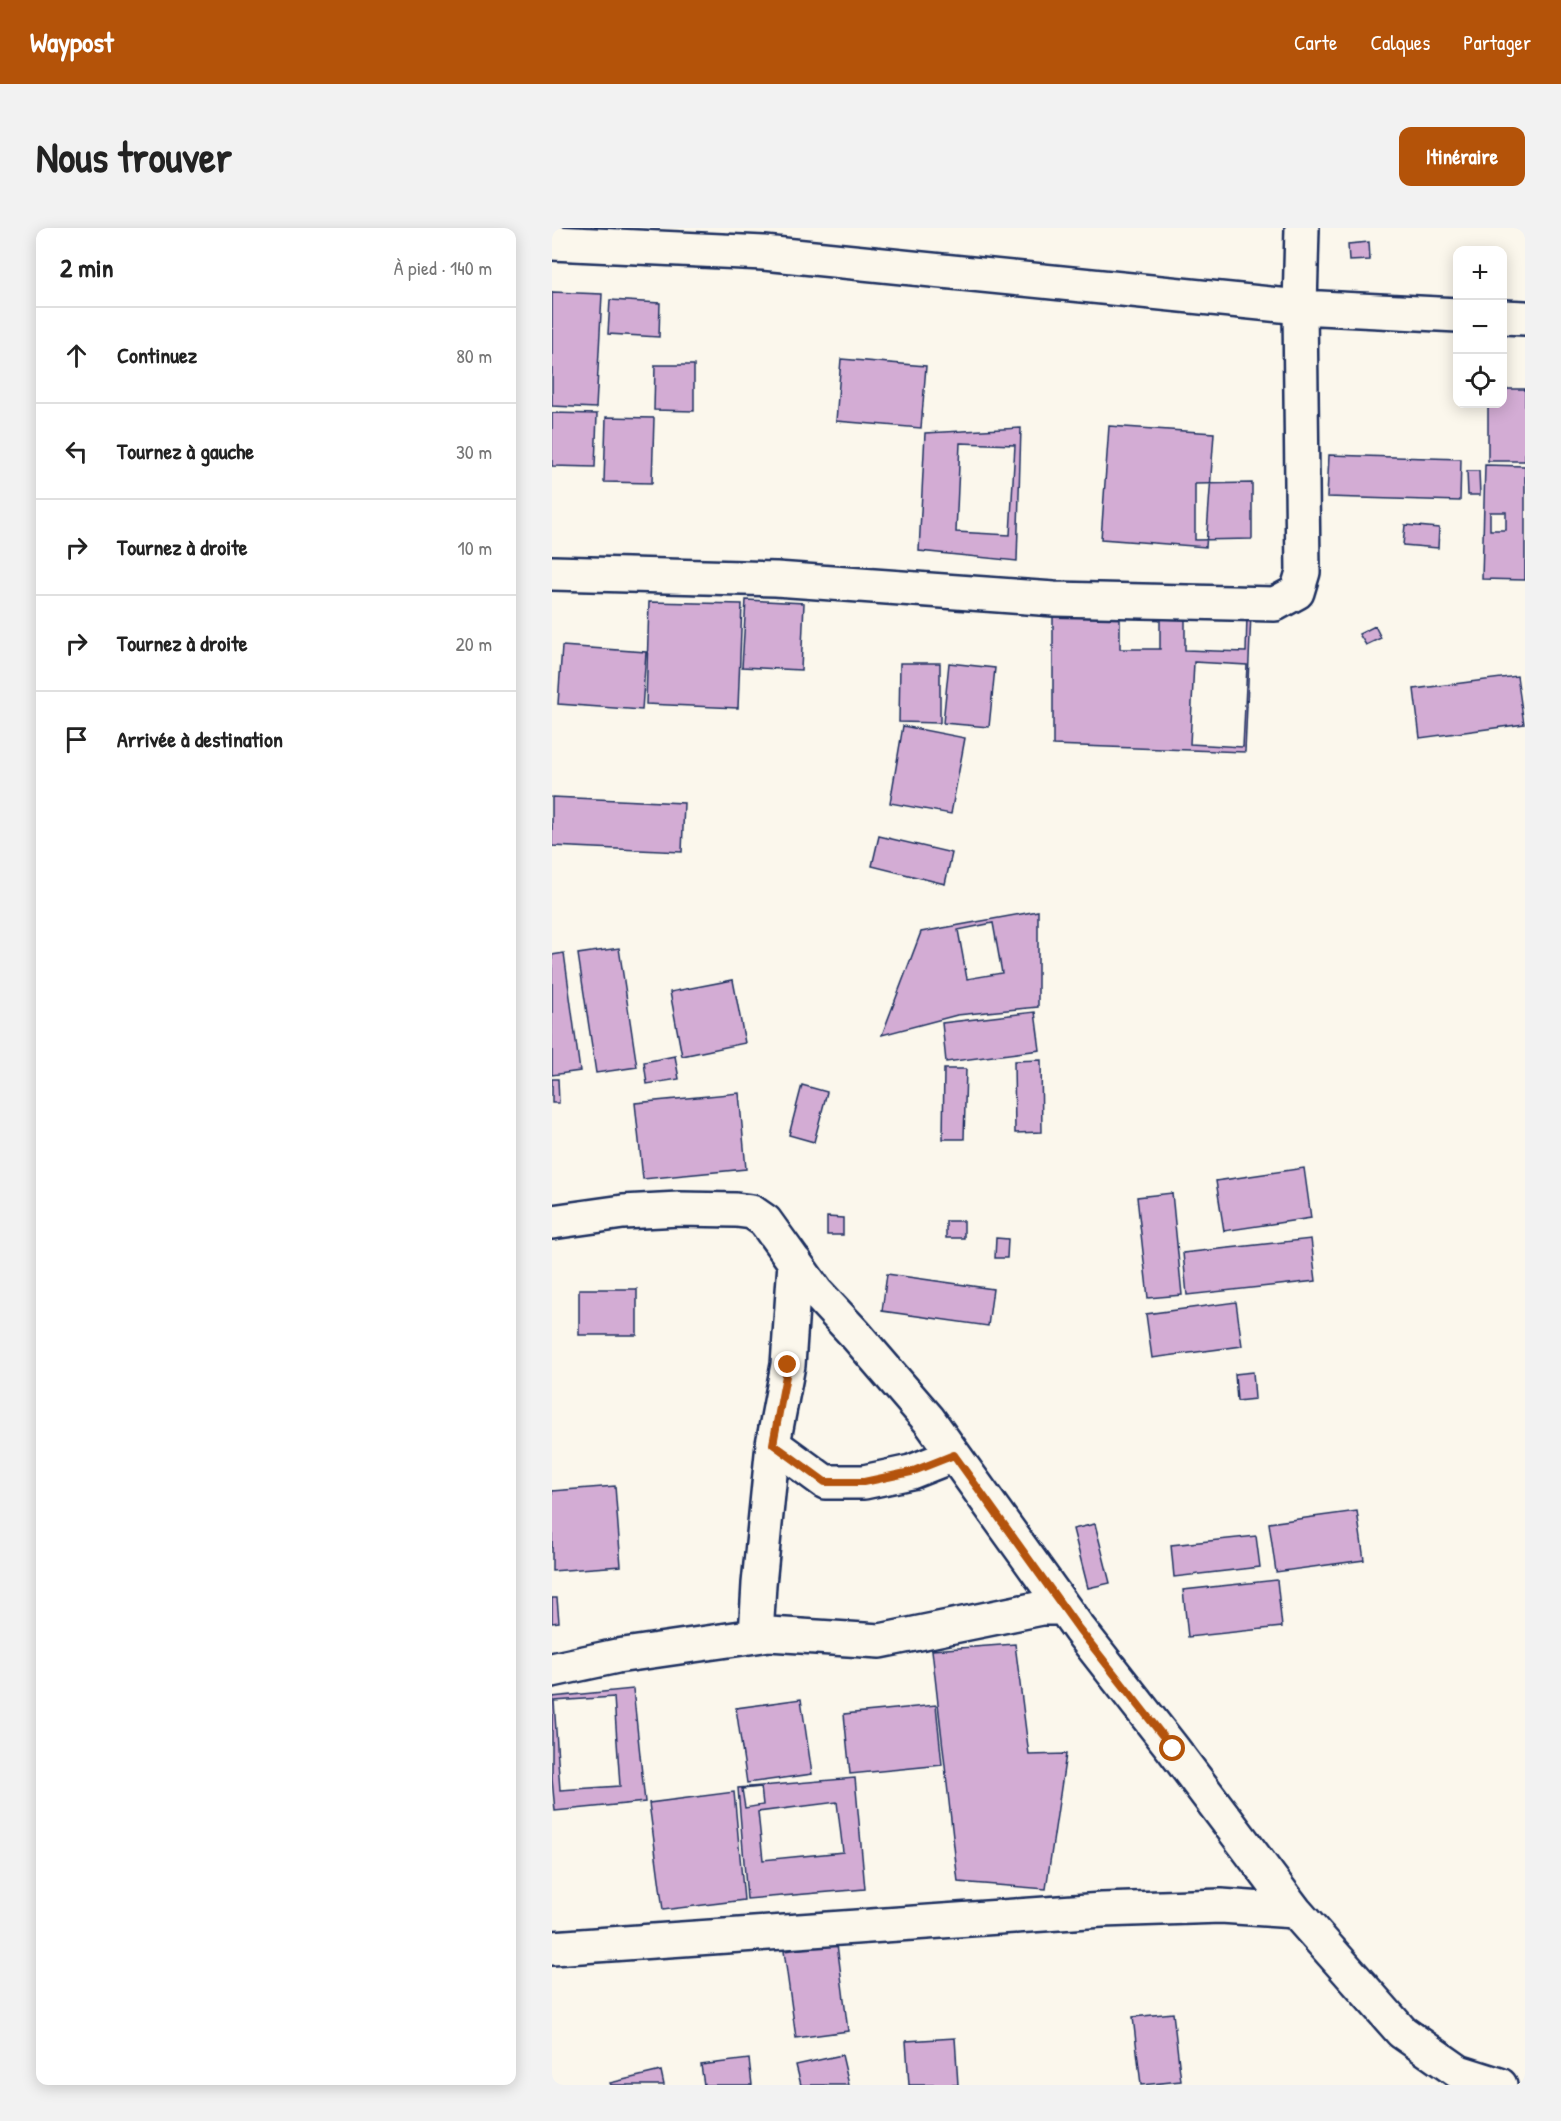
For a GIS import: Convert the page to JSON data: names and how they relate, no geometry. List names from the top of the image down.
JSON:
{
  "page": {
    "header": "Waypost",
    "nav": ["Carte", "Calques", "Partager"],
    "buttons": "Itinéraire",
    "title": "Nous trouver",
    "heading": ["2 min", "À pied · 140 m"],
    "map_buttons": ["+", "−"],
    "list": [
      ["Continuez", "80 m"],
      ["Tournez à gauche", "30 m"],
      ["Tournez à droite", "10 m"],
      ["Tournez à droite", "20 m"],
      "Arrivée à destination"
    ]
  }
}
